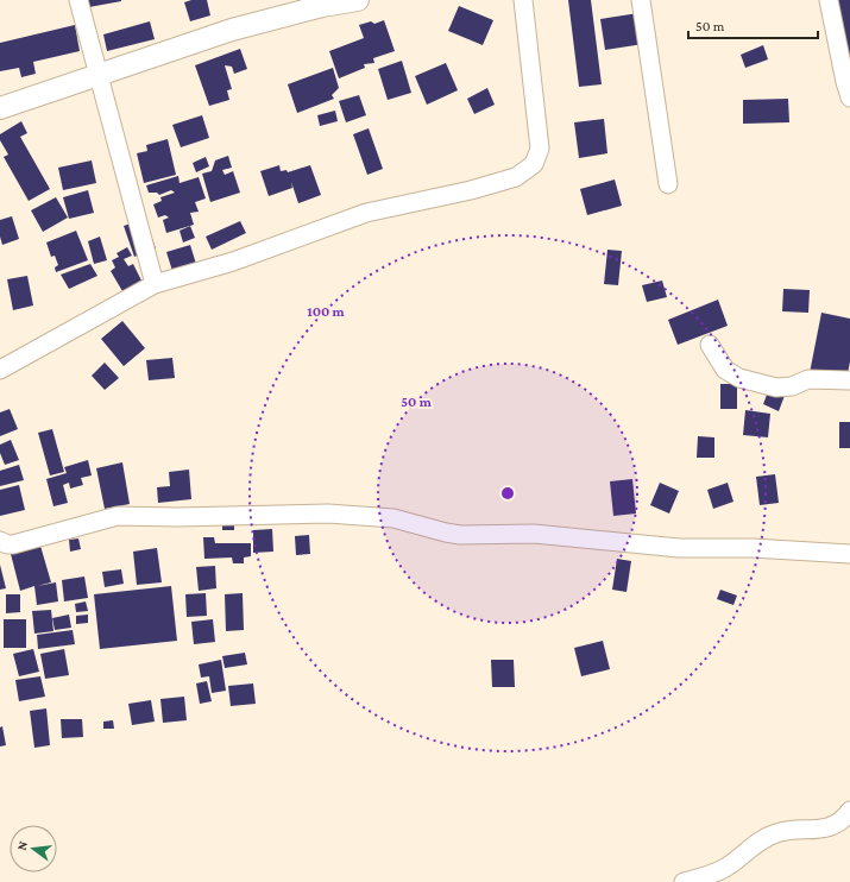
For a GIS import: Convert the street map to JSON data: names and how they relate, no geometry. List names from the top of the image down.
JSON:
{
  "scale_bar": "50 m",
  "north": "left",
  "rings": ["100 m", "50 m"]
}
